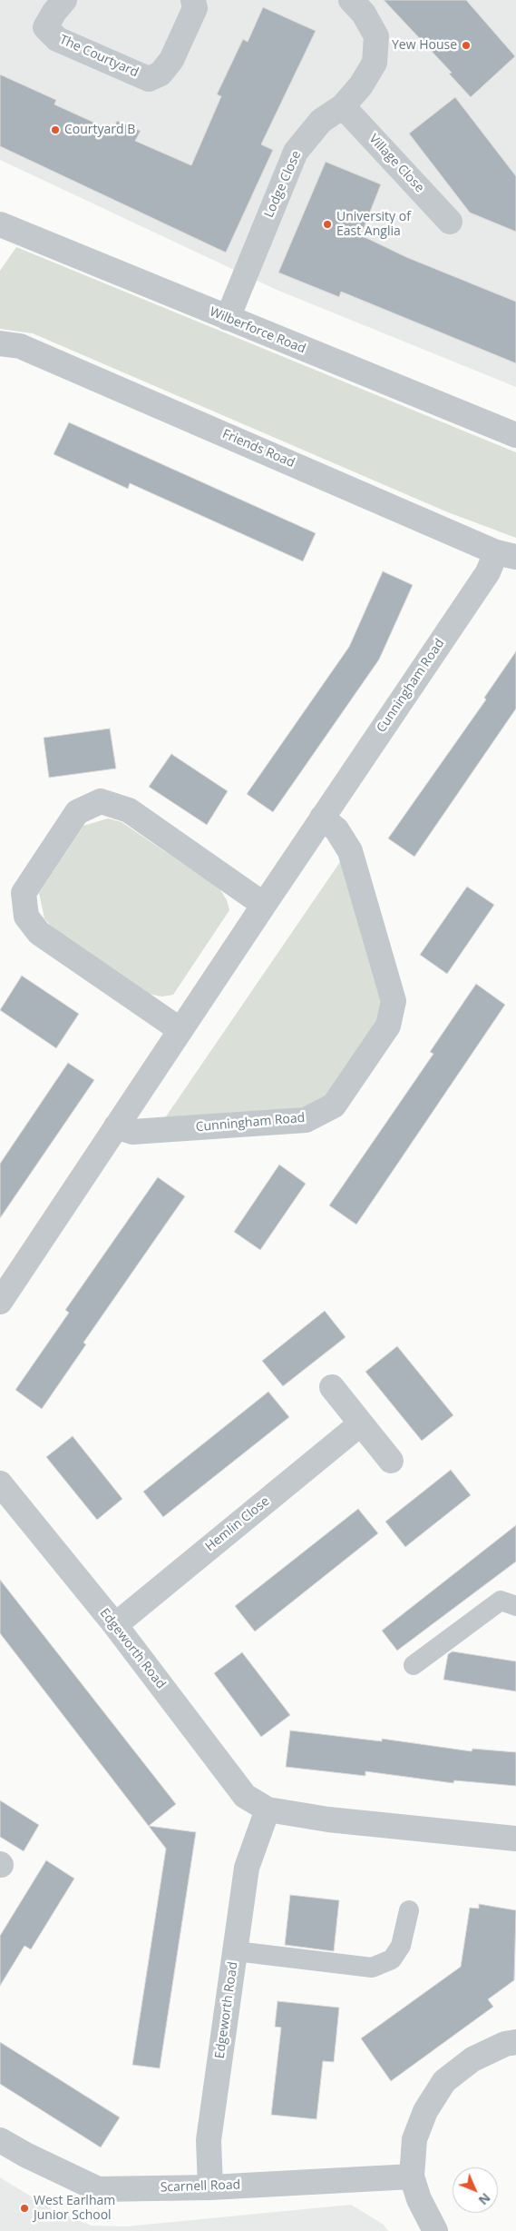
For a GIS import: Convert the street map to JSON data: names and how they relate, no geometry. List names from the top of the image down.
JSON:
{
  "streets": {
    "street": [
      "The Courtyard",
      "Village Close",
      "Lodge Close",
      "Wilberforce Road",
      "Friends Road",
      "Cunningham Road",
      "Hemlin Close",
      "Edgeworth Road",
      "Scarnell Road"
    ]
  },
  "crossings": [
    ["Village Close", "Lodge Close"],
    ["Lodge Close", "Wilberforce Road"],
    ["Friends Road", "Cunningham Road"],
    ["Hemlin Close", "Edgeworth Road"],
    ["Edgeworth Road", "Scarnell Road"]
  ],
  "places": [
    "Yew House",
    "Courtyard B",
    "University of East Anglia",
    "West Earlham Junior School"
  ],
  "north": "bottom right"
}
